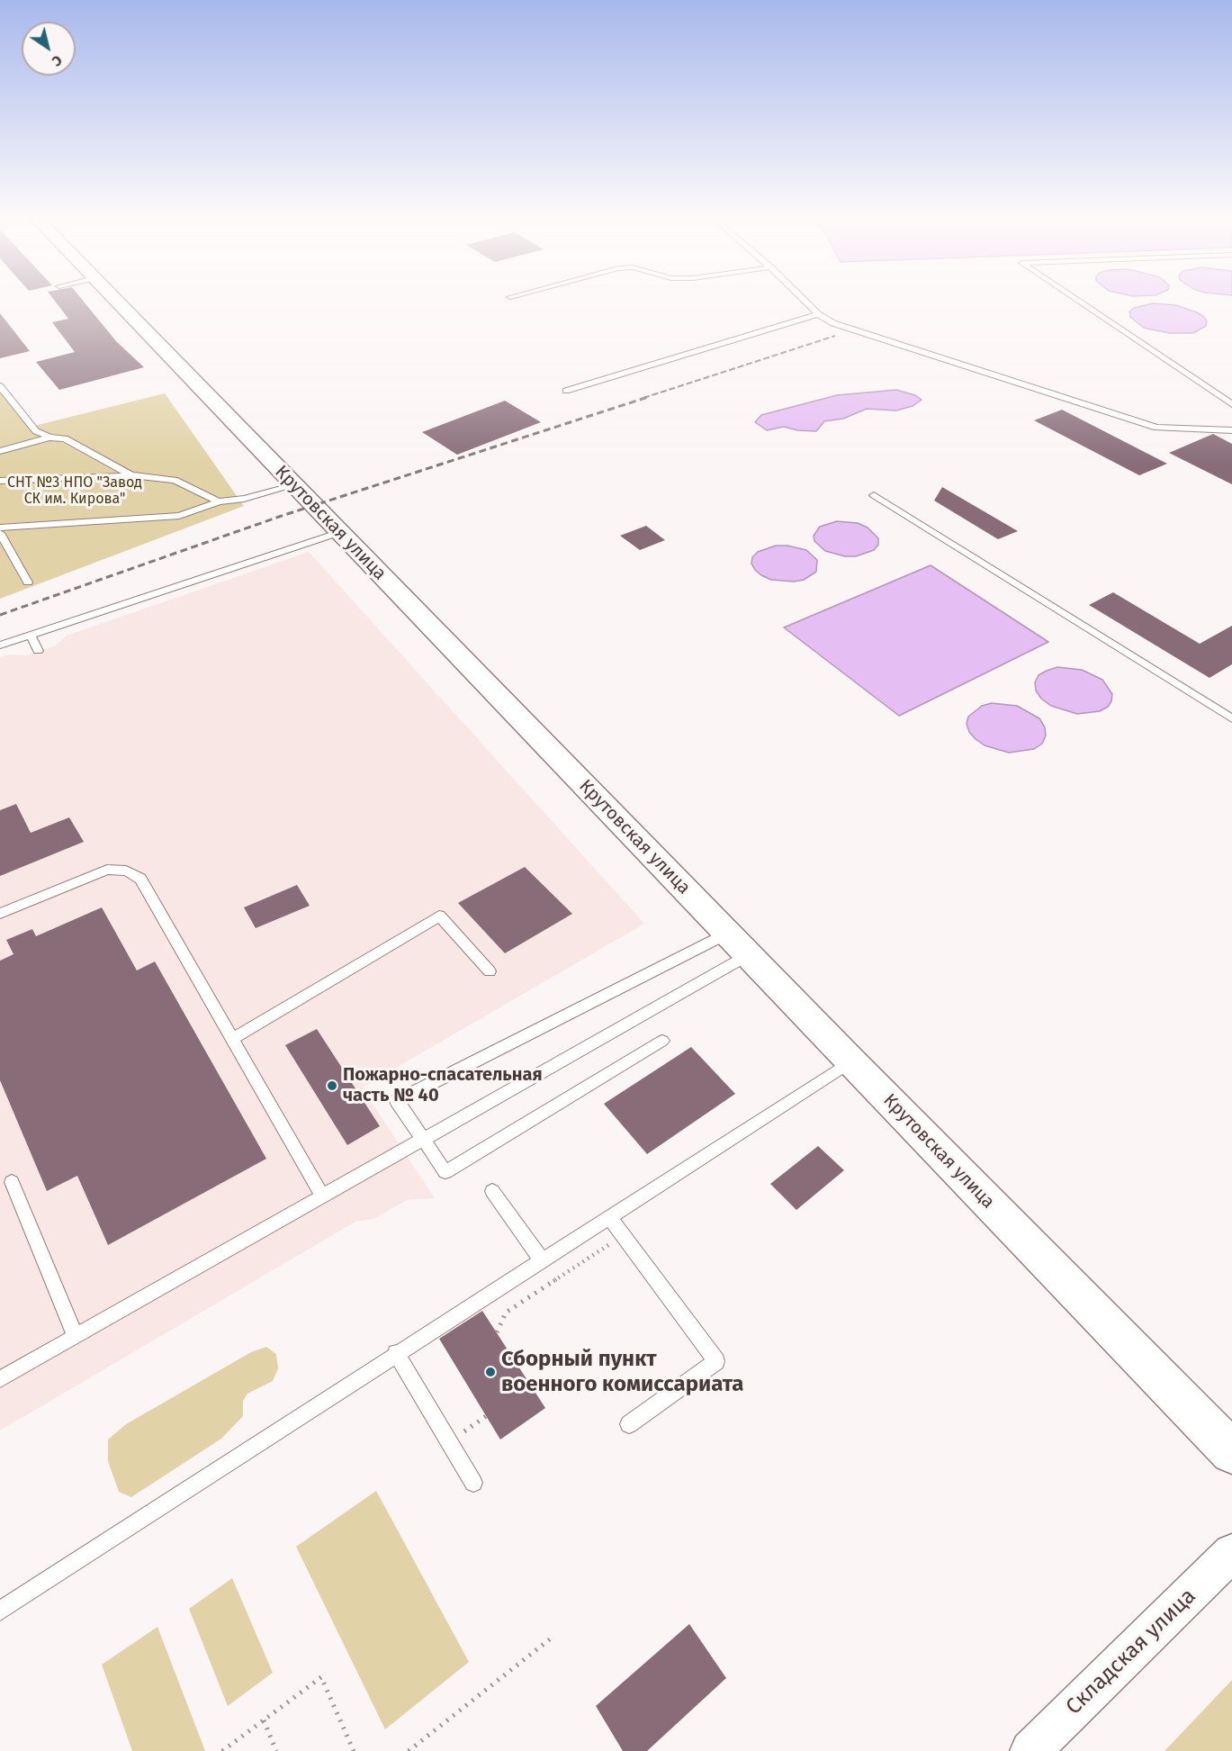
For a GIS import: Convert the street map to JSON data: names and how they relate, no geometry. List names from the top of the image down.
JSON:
{
  "streets": {
    "street": ["Крутовская улица", "Складская улица"]
  },
  "parks": ["СНТ №3 НПО \"Завод СК им. Кирова\""],
  "places": ["Пожарно-спасательная часть № 40", "Сборный пункт военного комиссариата"],
  "north": "bottom right"
}
